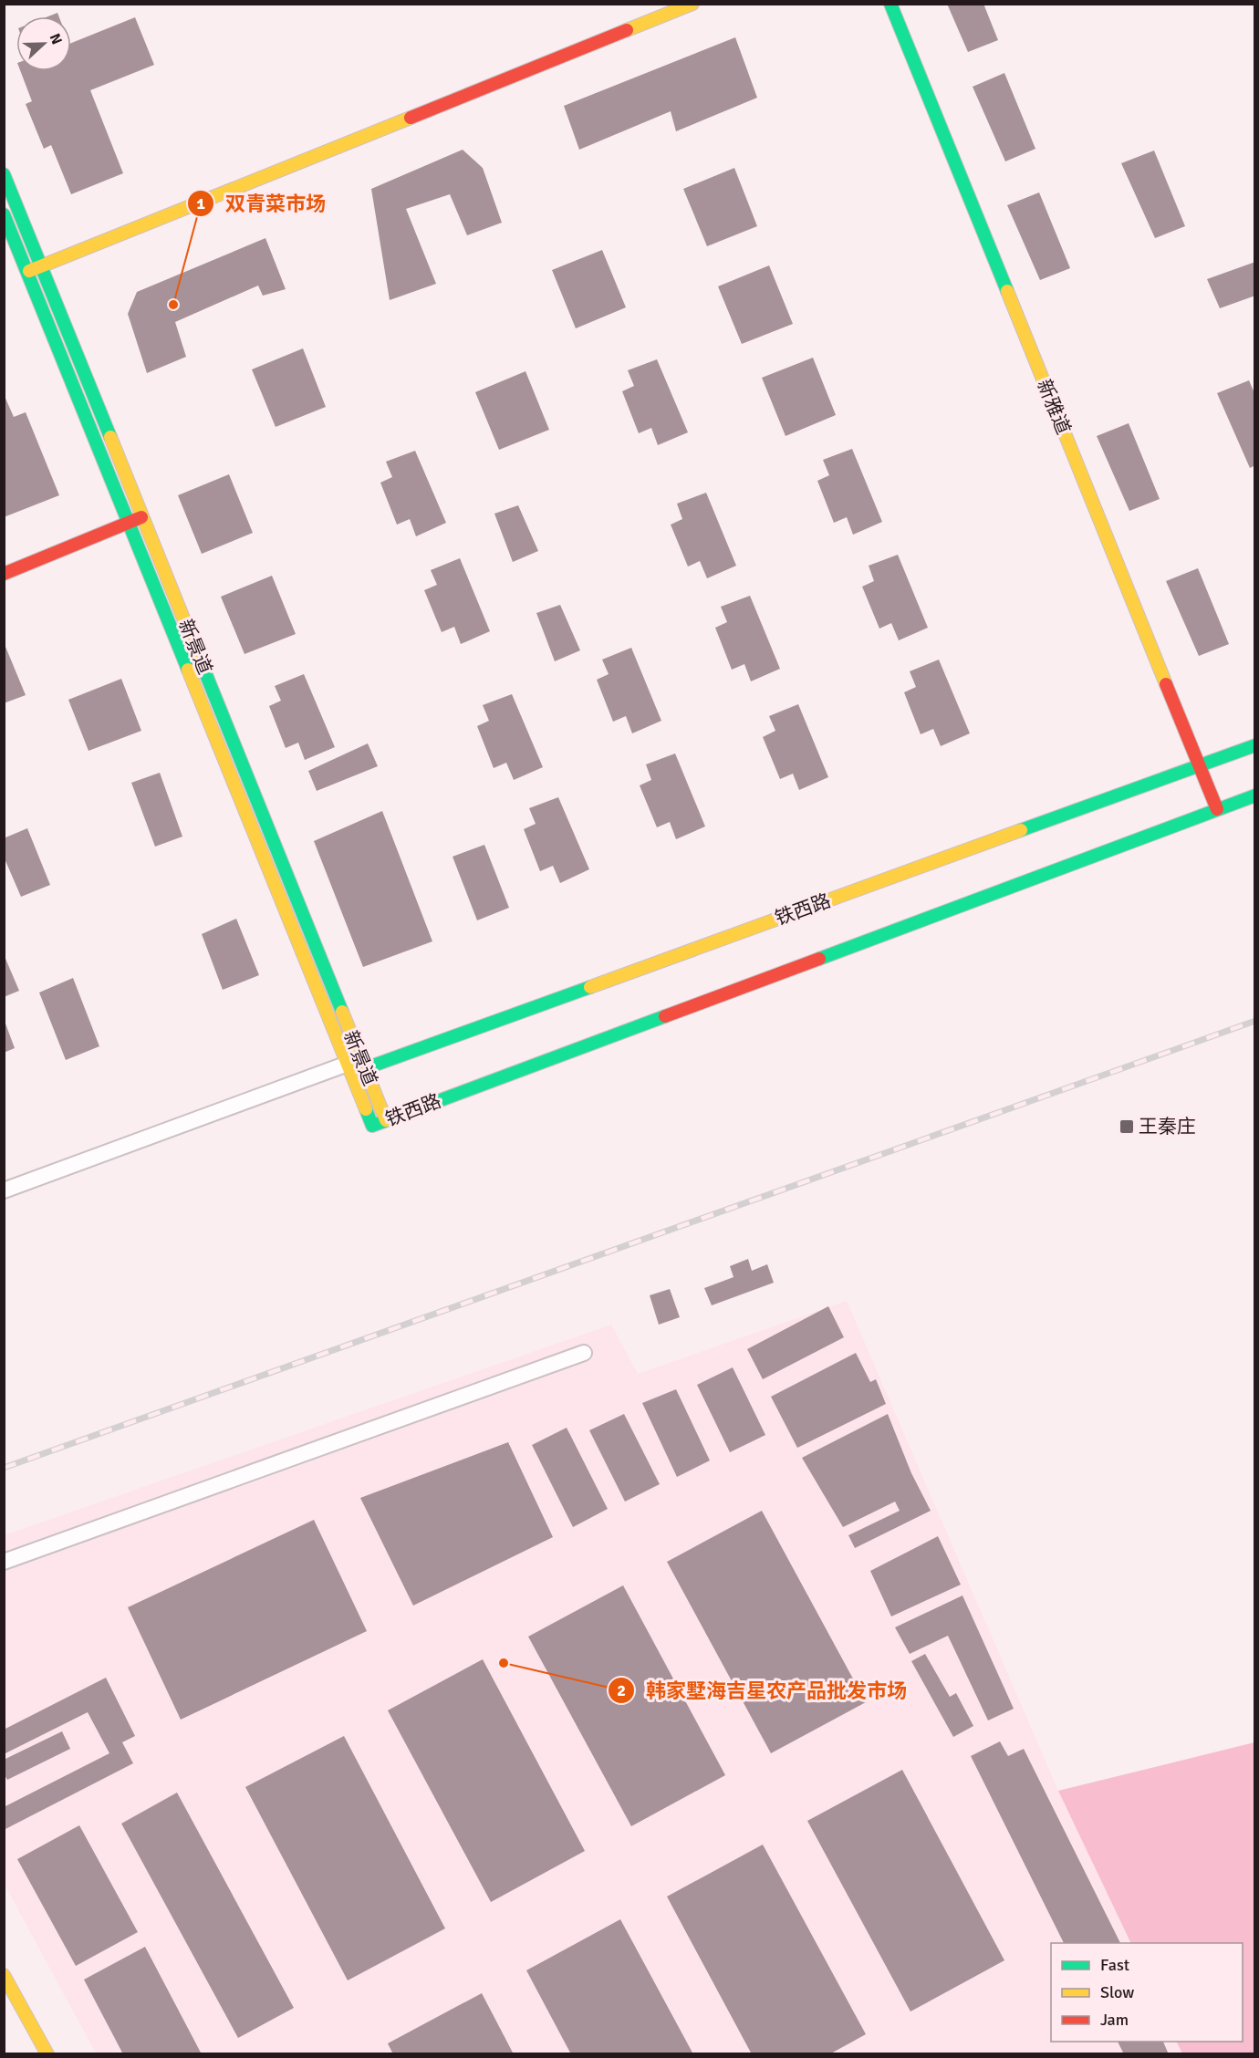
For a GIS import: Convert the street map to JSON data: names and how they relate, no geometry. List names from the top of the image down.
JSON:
{
  "streets": {
    "street": ["新雅道", "新景道", "铁西路"]
  },
  "crossings": [
    ["新雅道", "铁西路"],
    ["新景道", "铁西路"]
  ],
  "places": {
    "other": ["双青菜市场", "韩家墅海吉星农产品批发市场"],
    "transit": ["王秦庄"]
  },
  "legend": ["Fast", "Slow", "Jam"],
  "north": "right"
}
